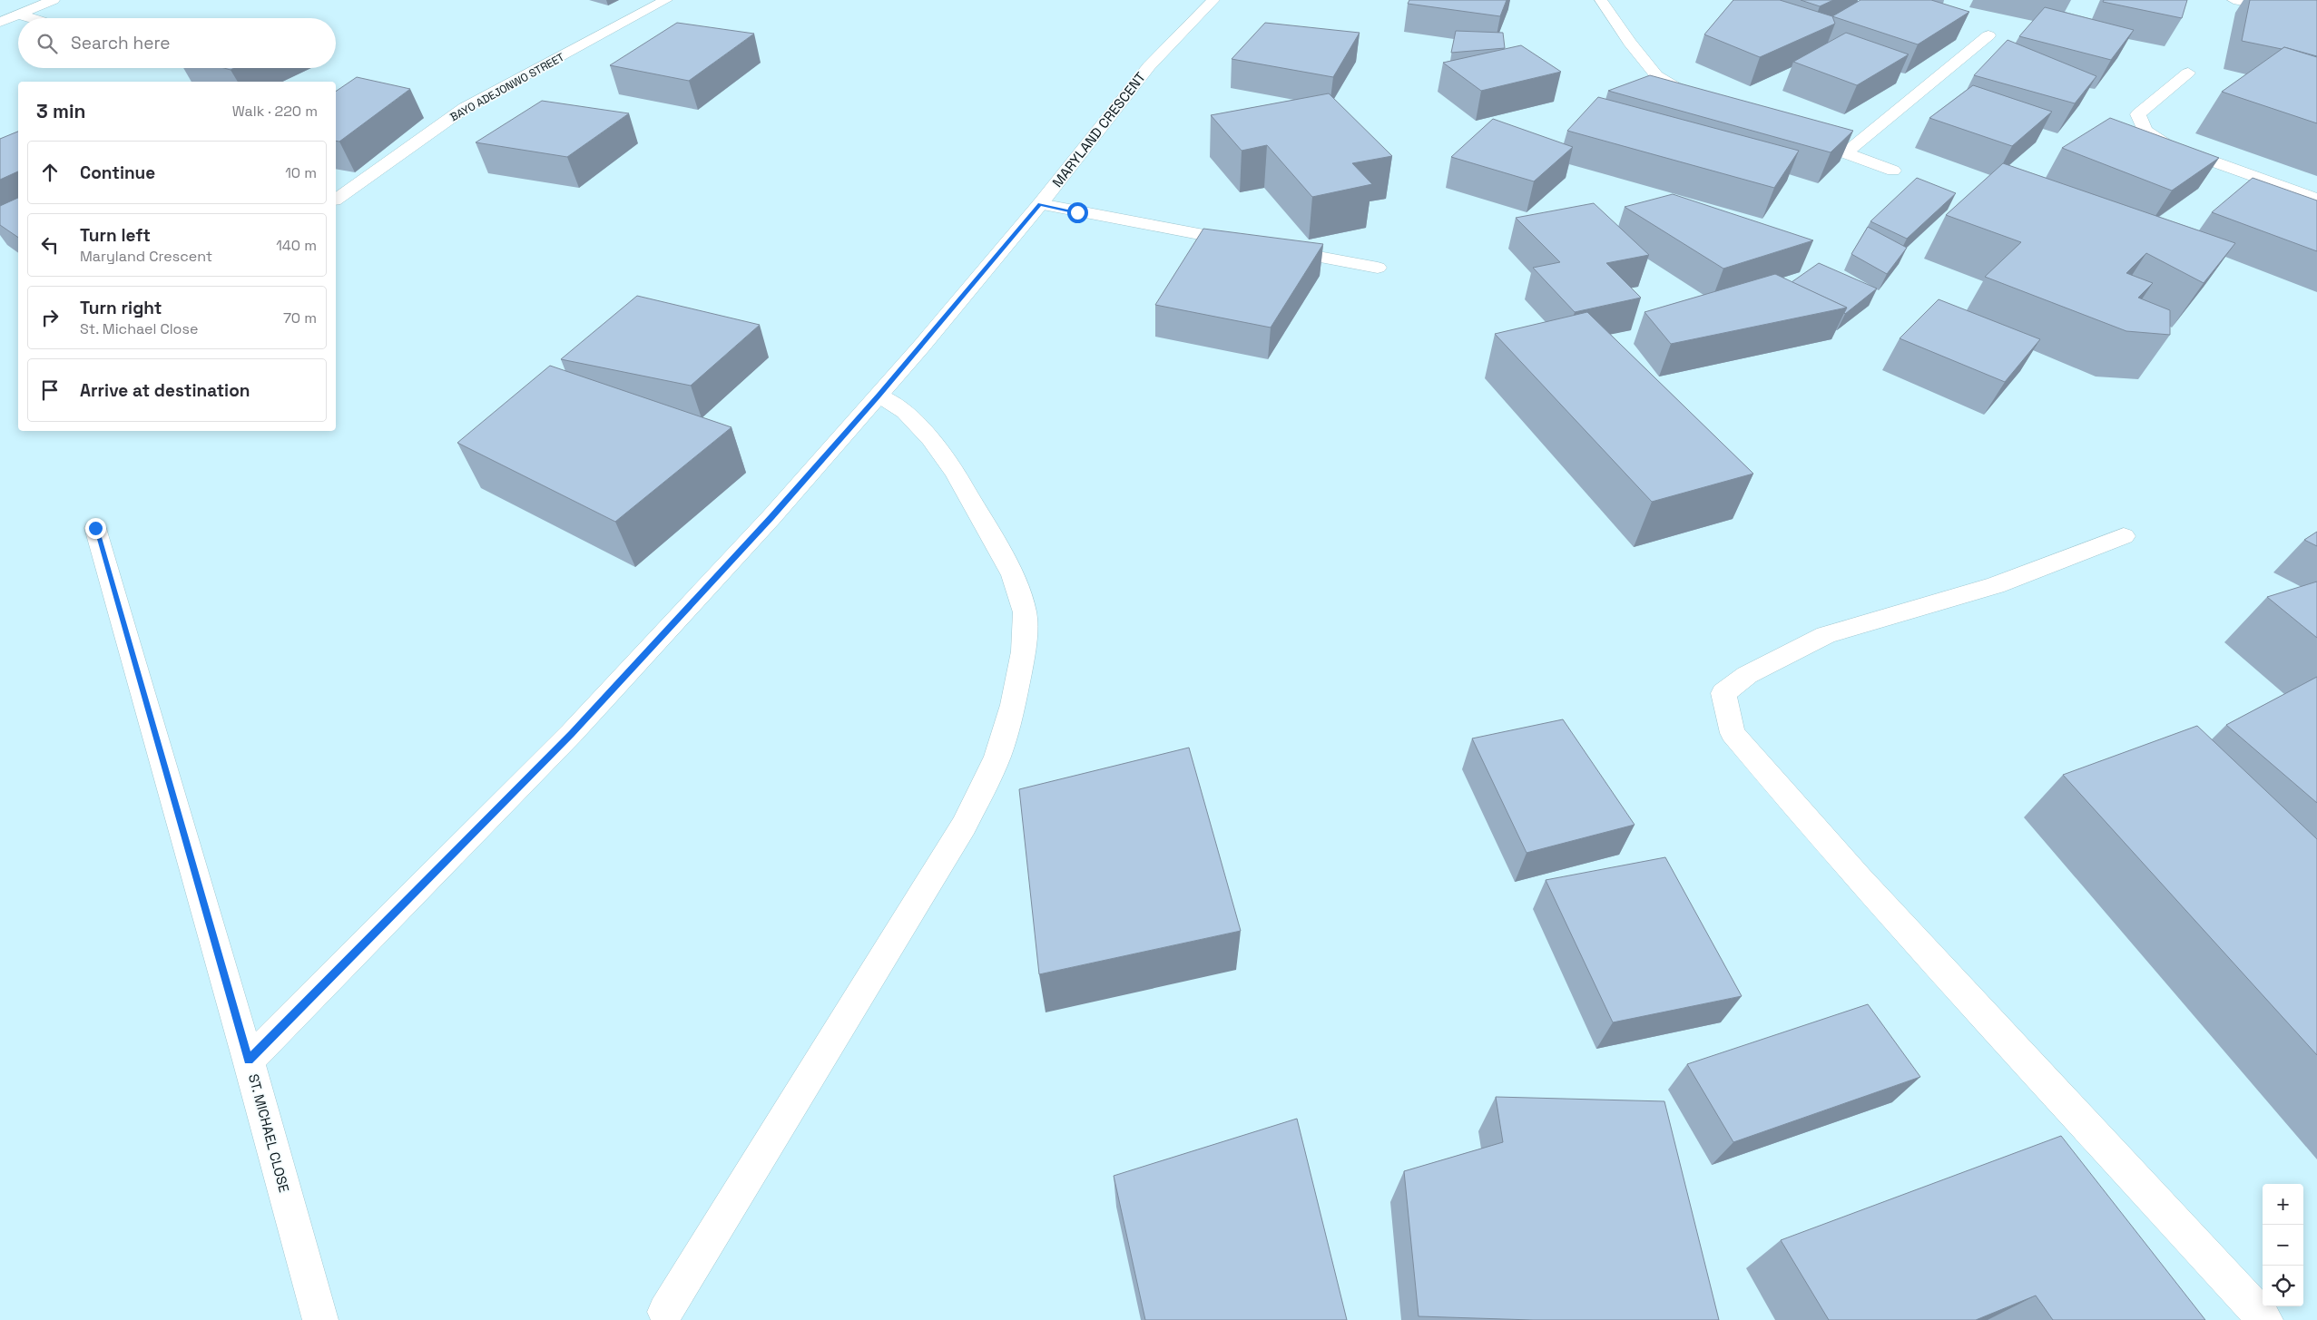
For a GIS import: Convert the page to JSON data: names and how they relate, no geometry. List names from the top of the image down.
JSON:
{
  "streets": {
    "street": ["BAYO ADEJONWO STREET", "MARYLAND CRESCENT", "ST. MICHAEL CLOSE"]
  },
  "crossings": [
    ["MARYLAND CRESCENT", "ST. MICHAEL CLOSE"]
  ],
  "page": {
    "search": "Search here",
    "heading": ["3 min", "Walk · 220 m"],
    "list": [
      ["Continue", "10 m"],
      ["Turn left", "Maryland Crescent", "140 m"],
      ["Turn right", "St. Michael Close", "70 m"],
      "Arrive at destination"
    ],
    "map_buttons": ["+", "−"]
  }
}
